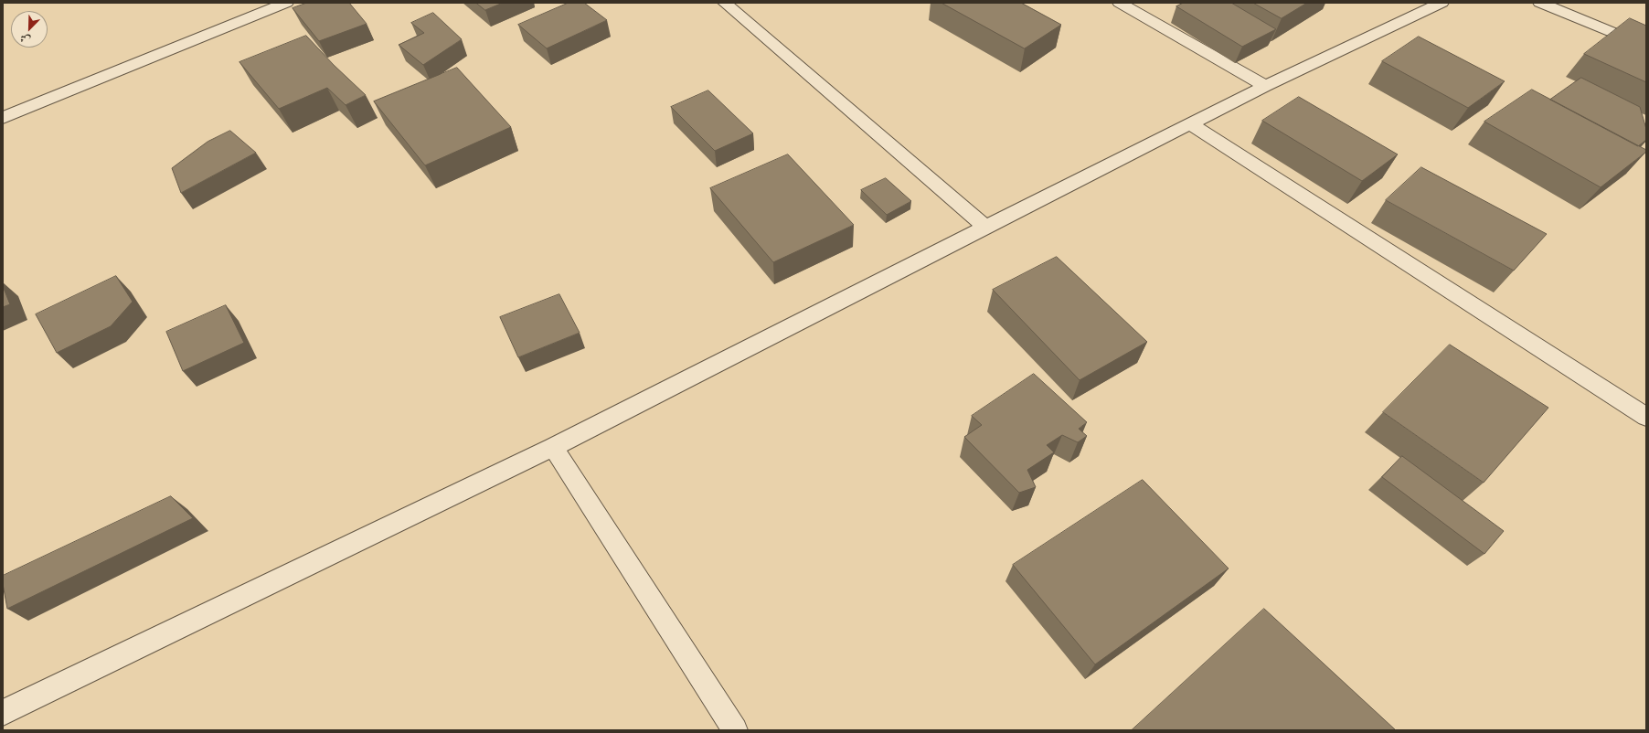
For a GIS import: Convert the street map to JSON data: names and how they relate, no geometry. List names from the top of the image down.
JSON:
{
  "north": "bottom left"
}
